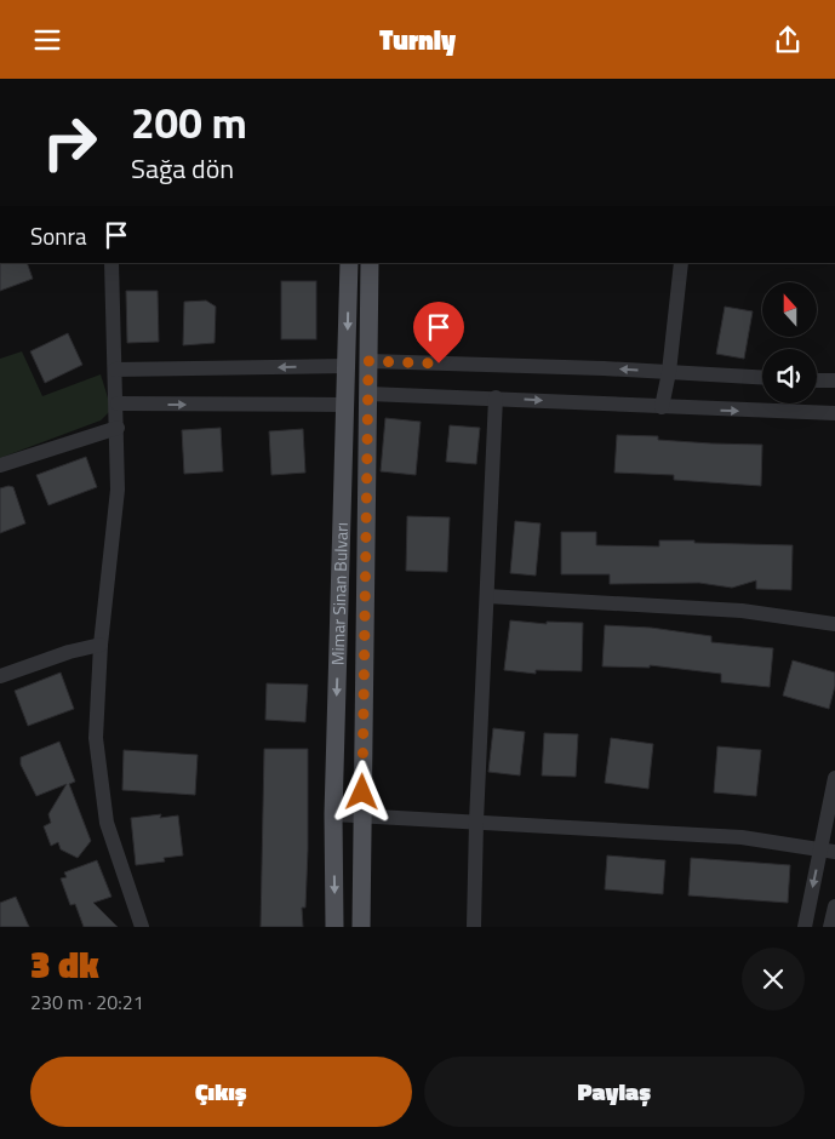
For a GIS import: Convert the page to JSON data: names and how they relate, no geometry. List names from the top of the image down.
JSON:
{
  "streets": {
    "main road": ["Mimar Sinan Bulvarı"]
  },
  "north": "top",
  "page": {
    "header": "Turnly",
    "turn": ["200 m", "Sağa dön"],
    "then": "Sonra",
    "heading": ["3 dk", "230 m · 20:21"],
    "buttons": ["Çıkış", "Paylaş"]
  }
}
